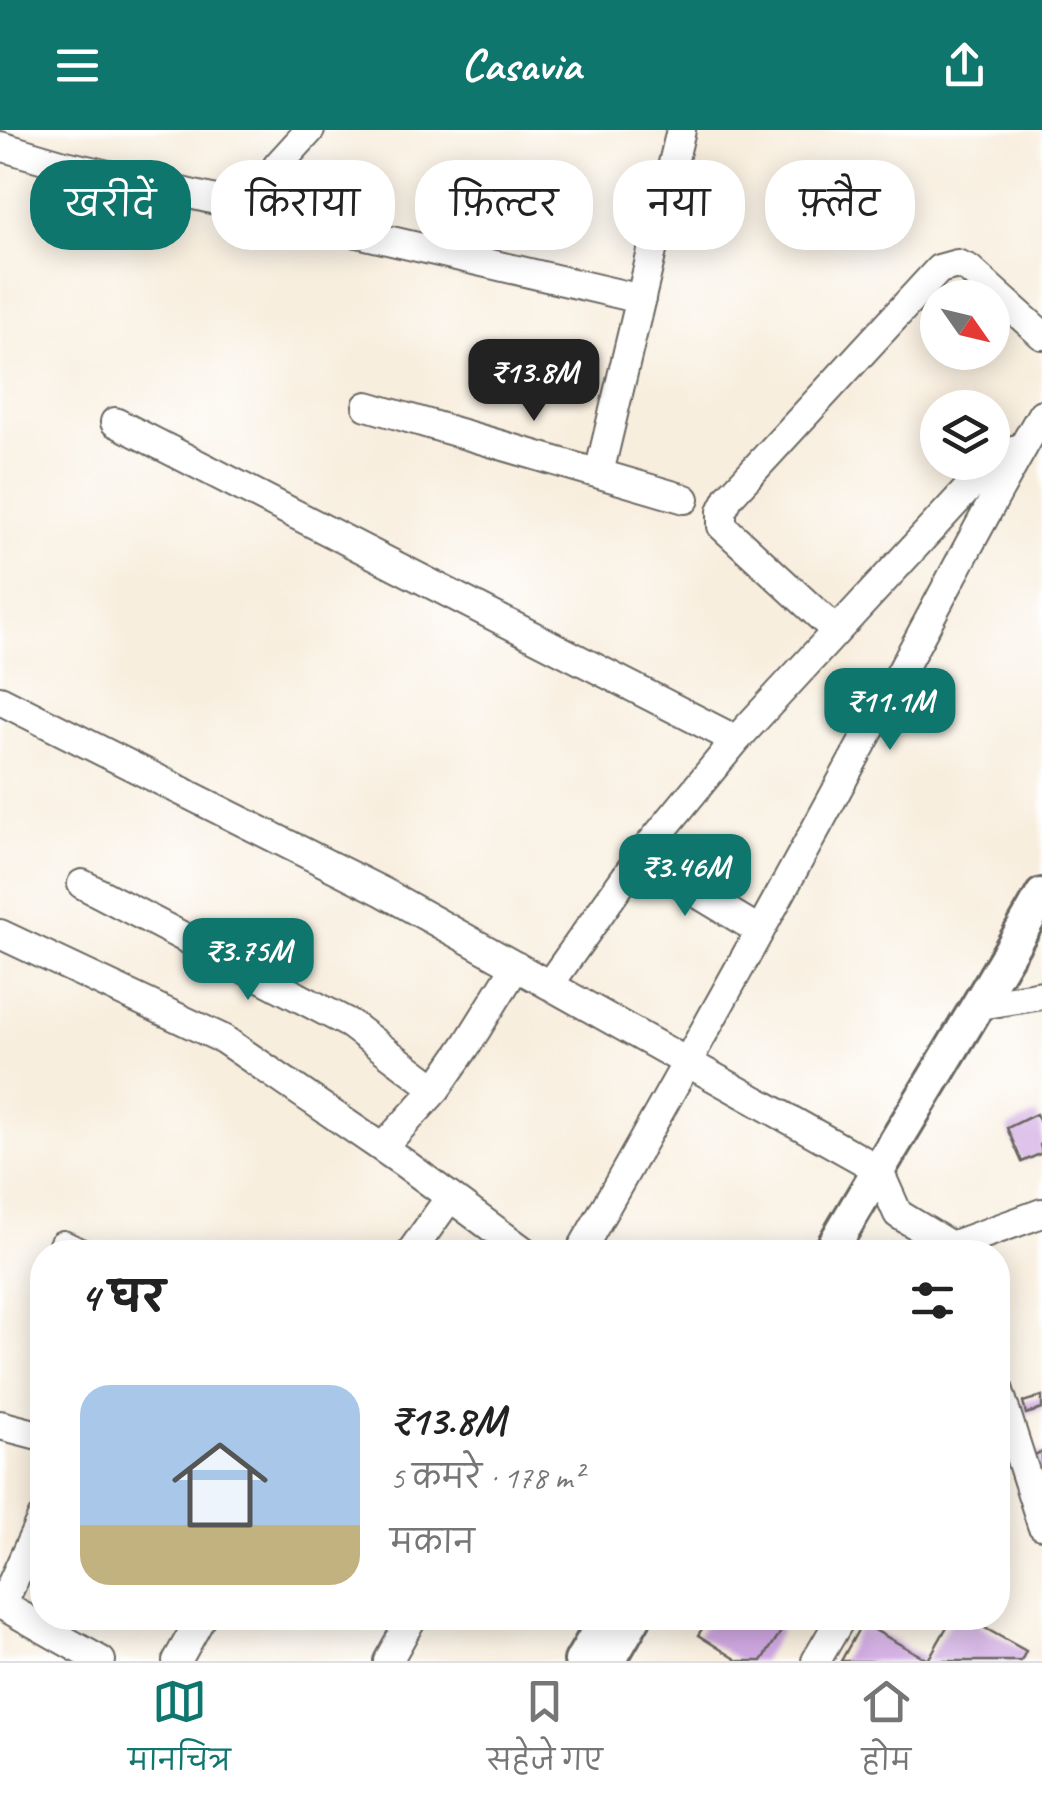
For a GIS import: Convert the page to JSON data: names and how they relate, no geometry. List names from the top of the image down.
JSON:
{
  "north": "bottom right",
  "page": {
    "header": "Casavia",
    "chip": [
      "खरीदें",
      "किराया",
      "फ़िल्टर",
      "नया",
      "फ़्लैट"
    ],
    "price": [
      "₹13.8M",
      "₹11.1M",
      "₹3.46M",
      "₹3.75M"
    ],
    "heading": "4 घर",
    "list": [
      {
        "name": "₹13.8M",
        "note": "5 कमरे · 178 m² · मकान"
      }
    ],
    "tabs": ["मानचित्र", "सहेजे गए", "होम"]
  }
}
